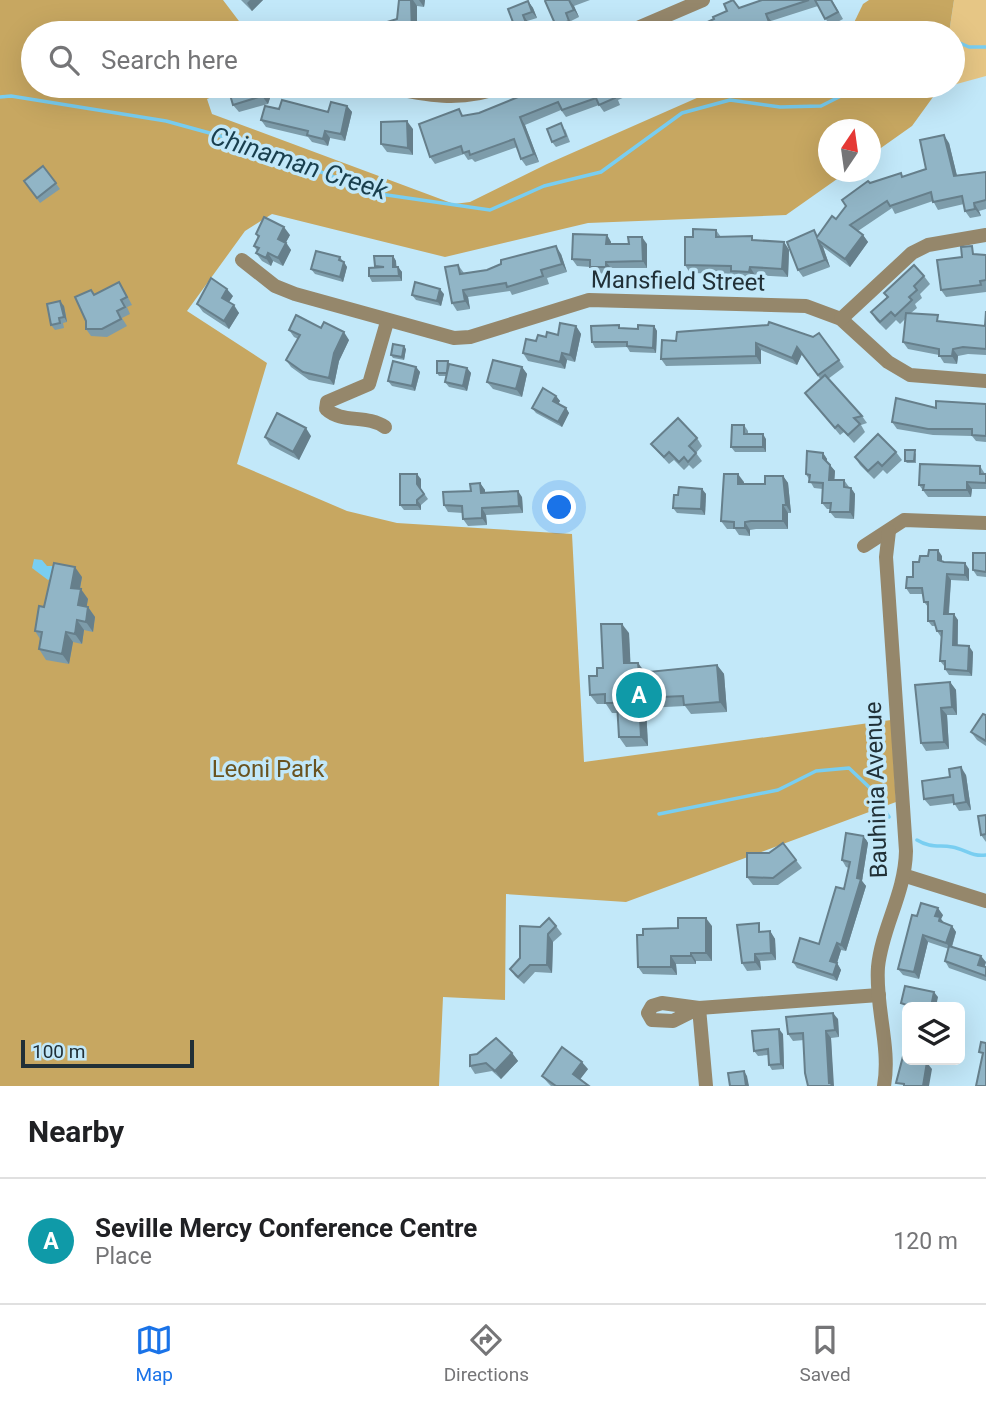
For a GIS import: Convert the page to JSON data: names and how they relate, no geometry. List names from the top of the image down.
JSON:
{
  "streets": {
    "street": ["Mansfield Street", "Bauhinia Avenue"]
  },
  "water": ["Chinaman Creek"],
  "parks": ["Leoni Park"],
  "scale_bar": "100 m",
  "north": "top",
  "page": {
    "search": "Search here",
    "pins": "A",
    "scale": "100 m",
    "heading": "Nearby",
    "list": [
      {
        "mark": "A",
        "name": "Seville Mercy Conference Centre",
        "note": "Place",
        "value": "120 m"
      }
    ],
    "nav": ["Map", "Directions", "Saved"]
  }
}
